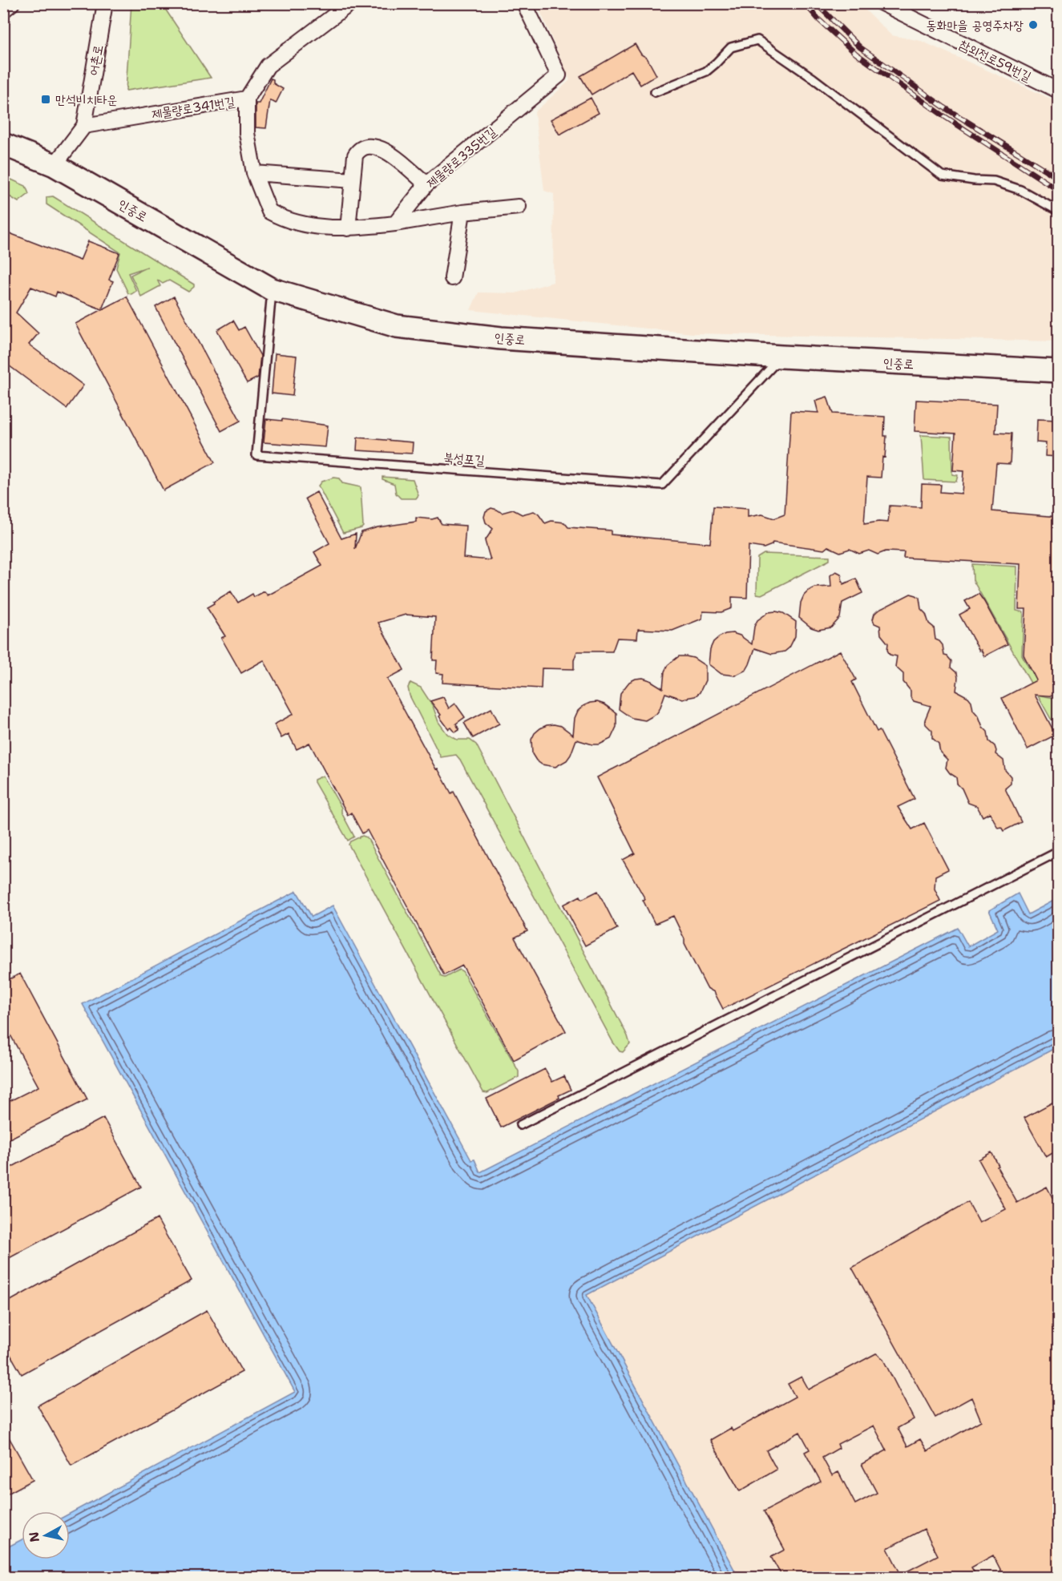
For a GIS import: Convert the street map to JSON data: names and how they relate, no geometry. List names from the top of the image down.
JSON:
{
  "streets": {
    "main road": ["인중로"],
    "street": [
      "어촌로",
      "참외전로59번길",
      "제물량로341번길",
      "제물량로335번길"
    ],
    "lane": ["북성포길"]
  },
  "crossings": [
    ["어촌로", "제물량로341번길"],
    ["어촌로", "인중로"],
    ["인중로", "북성포길"]
  ],
  "places": {
    "other": ["동화마을 공영주차장"],
    "transit": ["만석비치타운"]
  },
  "north": "left"
}
